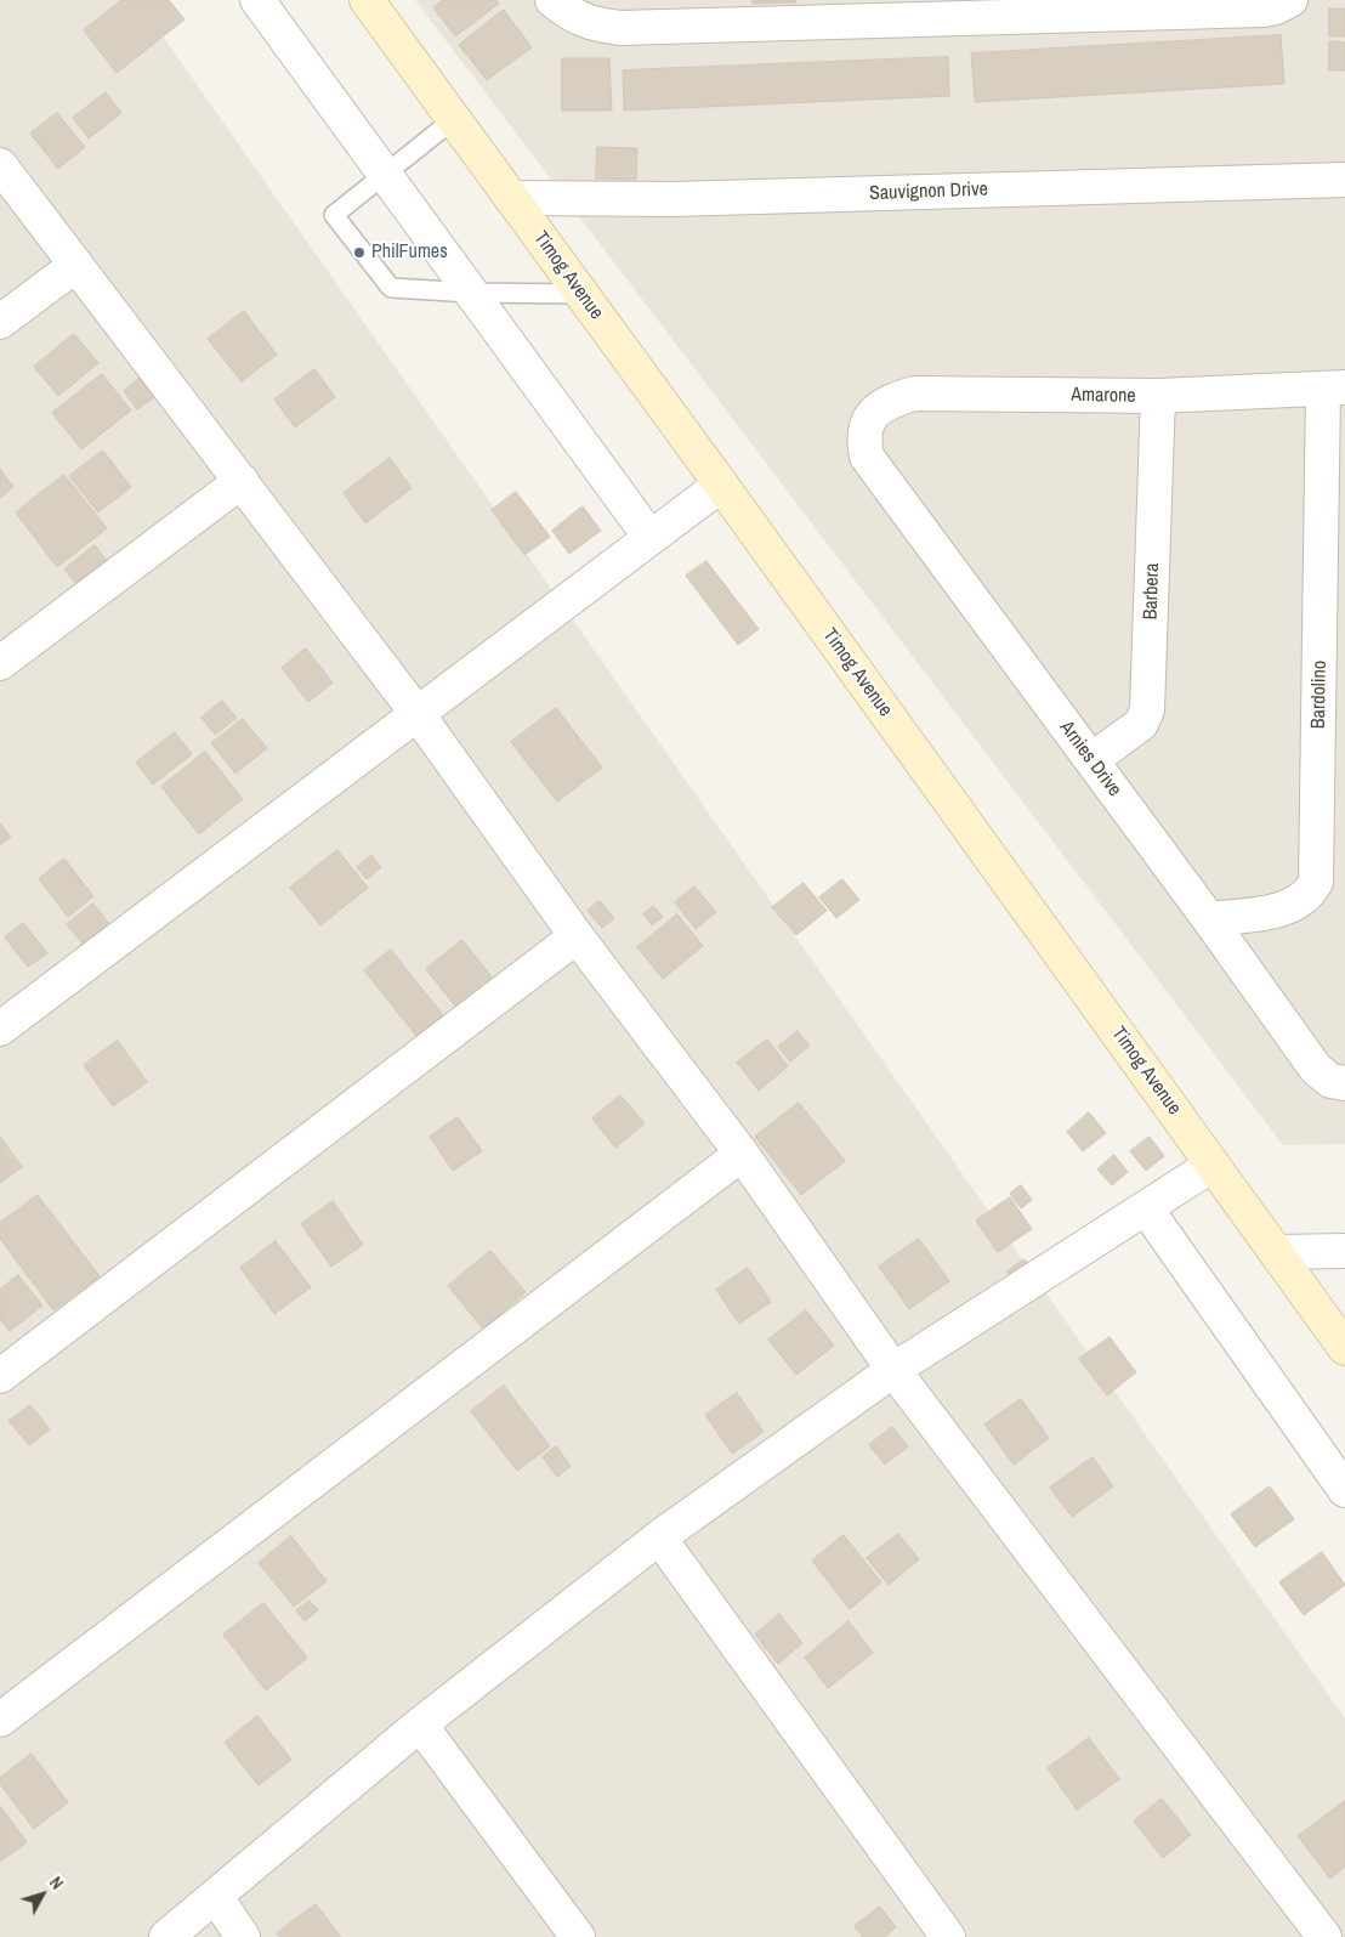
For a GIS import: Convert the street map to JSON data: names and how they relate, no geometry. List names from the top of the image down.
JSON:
{
  "streets": {
    "main road": ["Timog Avenue"],
    "street": [
      "Sauvignon Drive",
      "Amarone",
      "Barbera",
      "Bardolino",
      "Arnies Drive"
    ]
  },
  "crossings": [
    ["Sauvignon Drive", "Timog Avenue"],
    ["Amarone", "Barbera"],
    ["Amarone", "Bardolino"],
    ["Amarone", "Arnies Drive"],
    ["Barbera", "Arnies Drive"],
    ["Bardolino", "Arnies Drive"]
  ],
  "places": ["PhilFumes"],
  "north": "top right"
}
